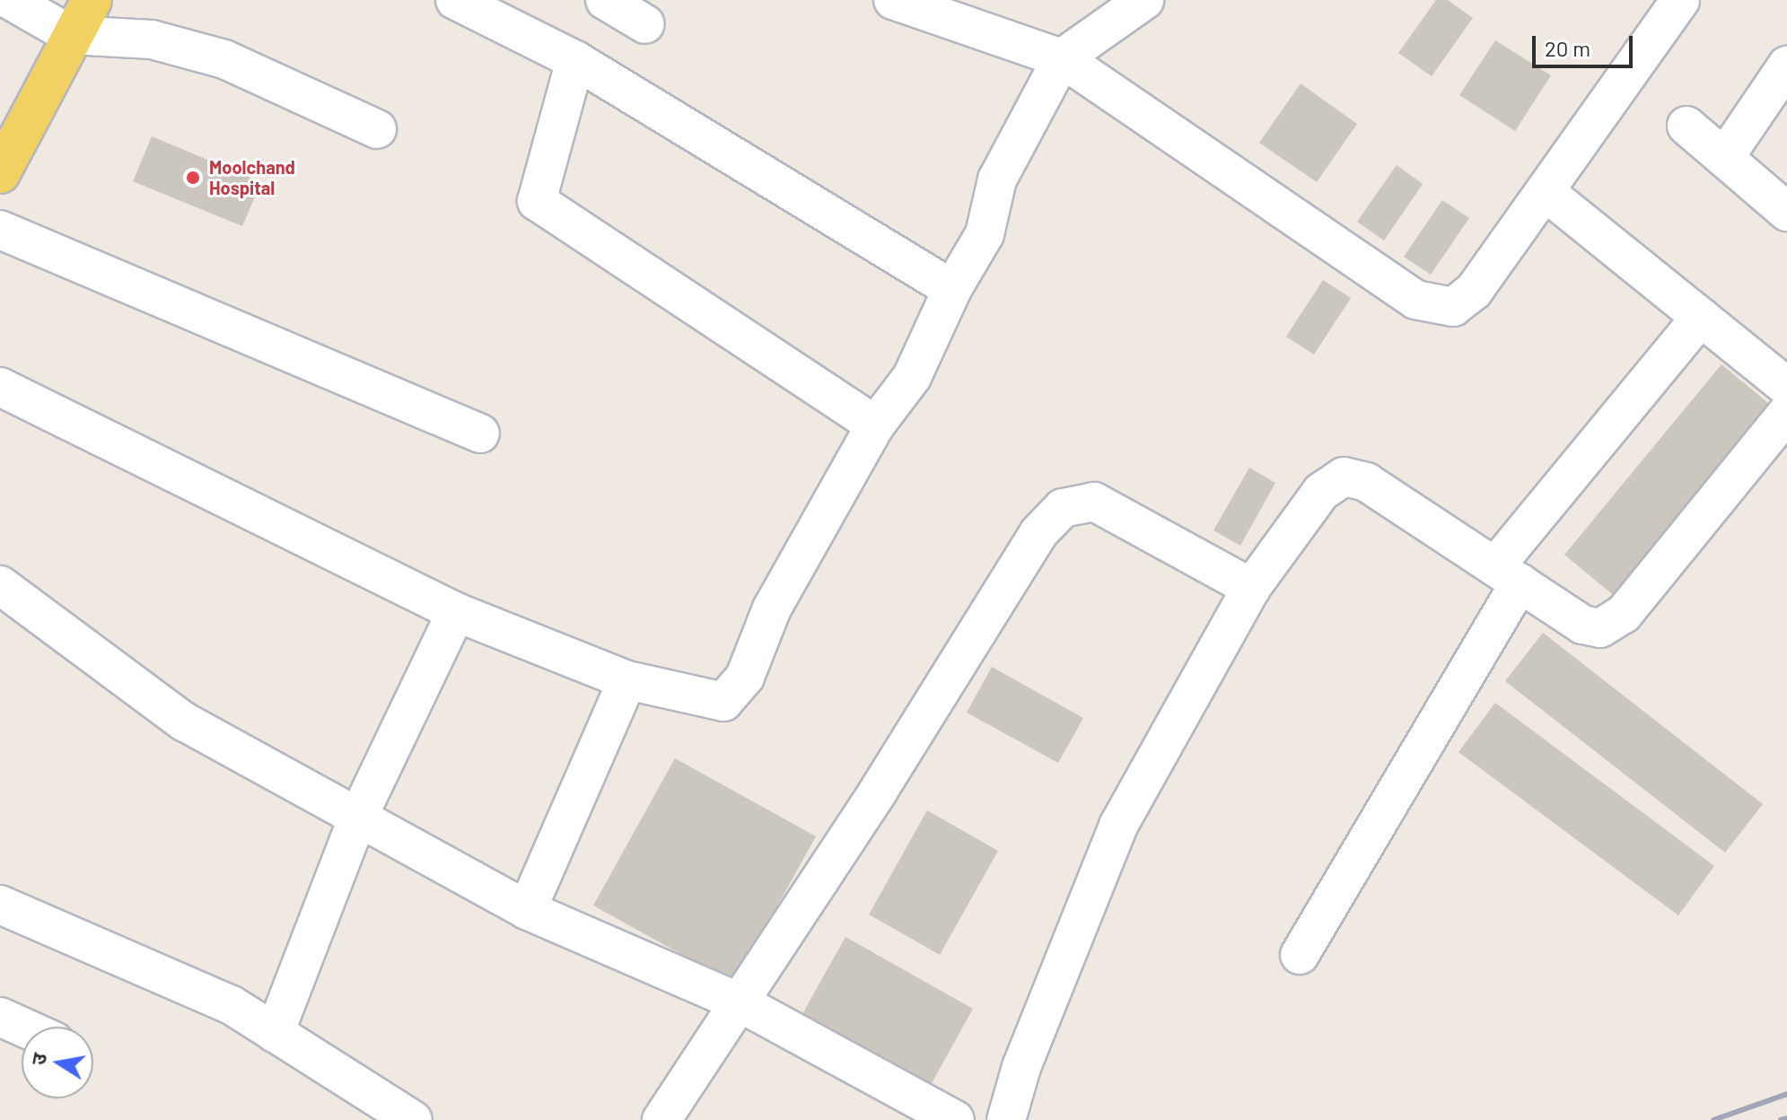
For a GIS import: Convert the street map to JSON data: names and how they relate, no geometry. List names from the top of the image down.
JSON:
{
  "places": ["Moolchand Hospital"],
  "scale_bar": "20 m",
  "north": "left"
}
